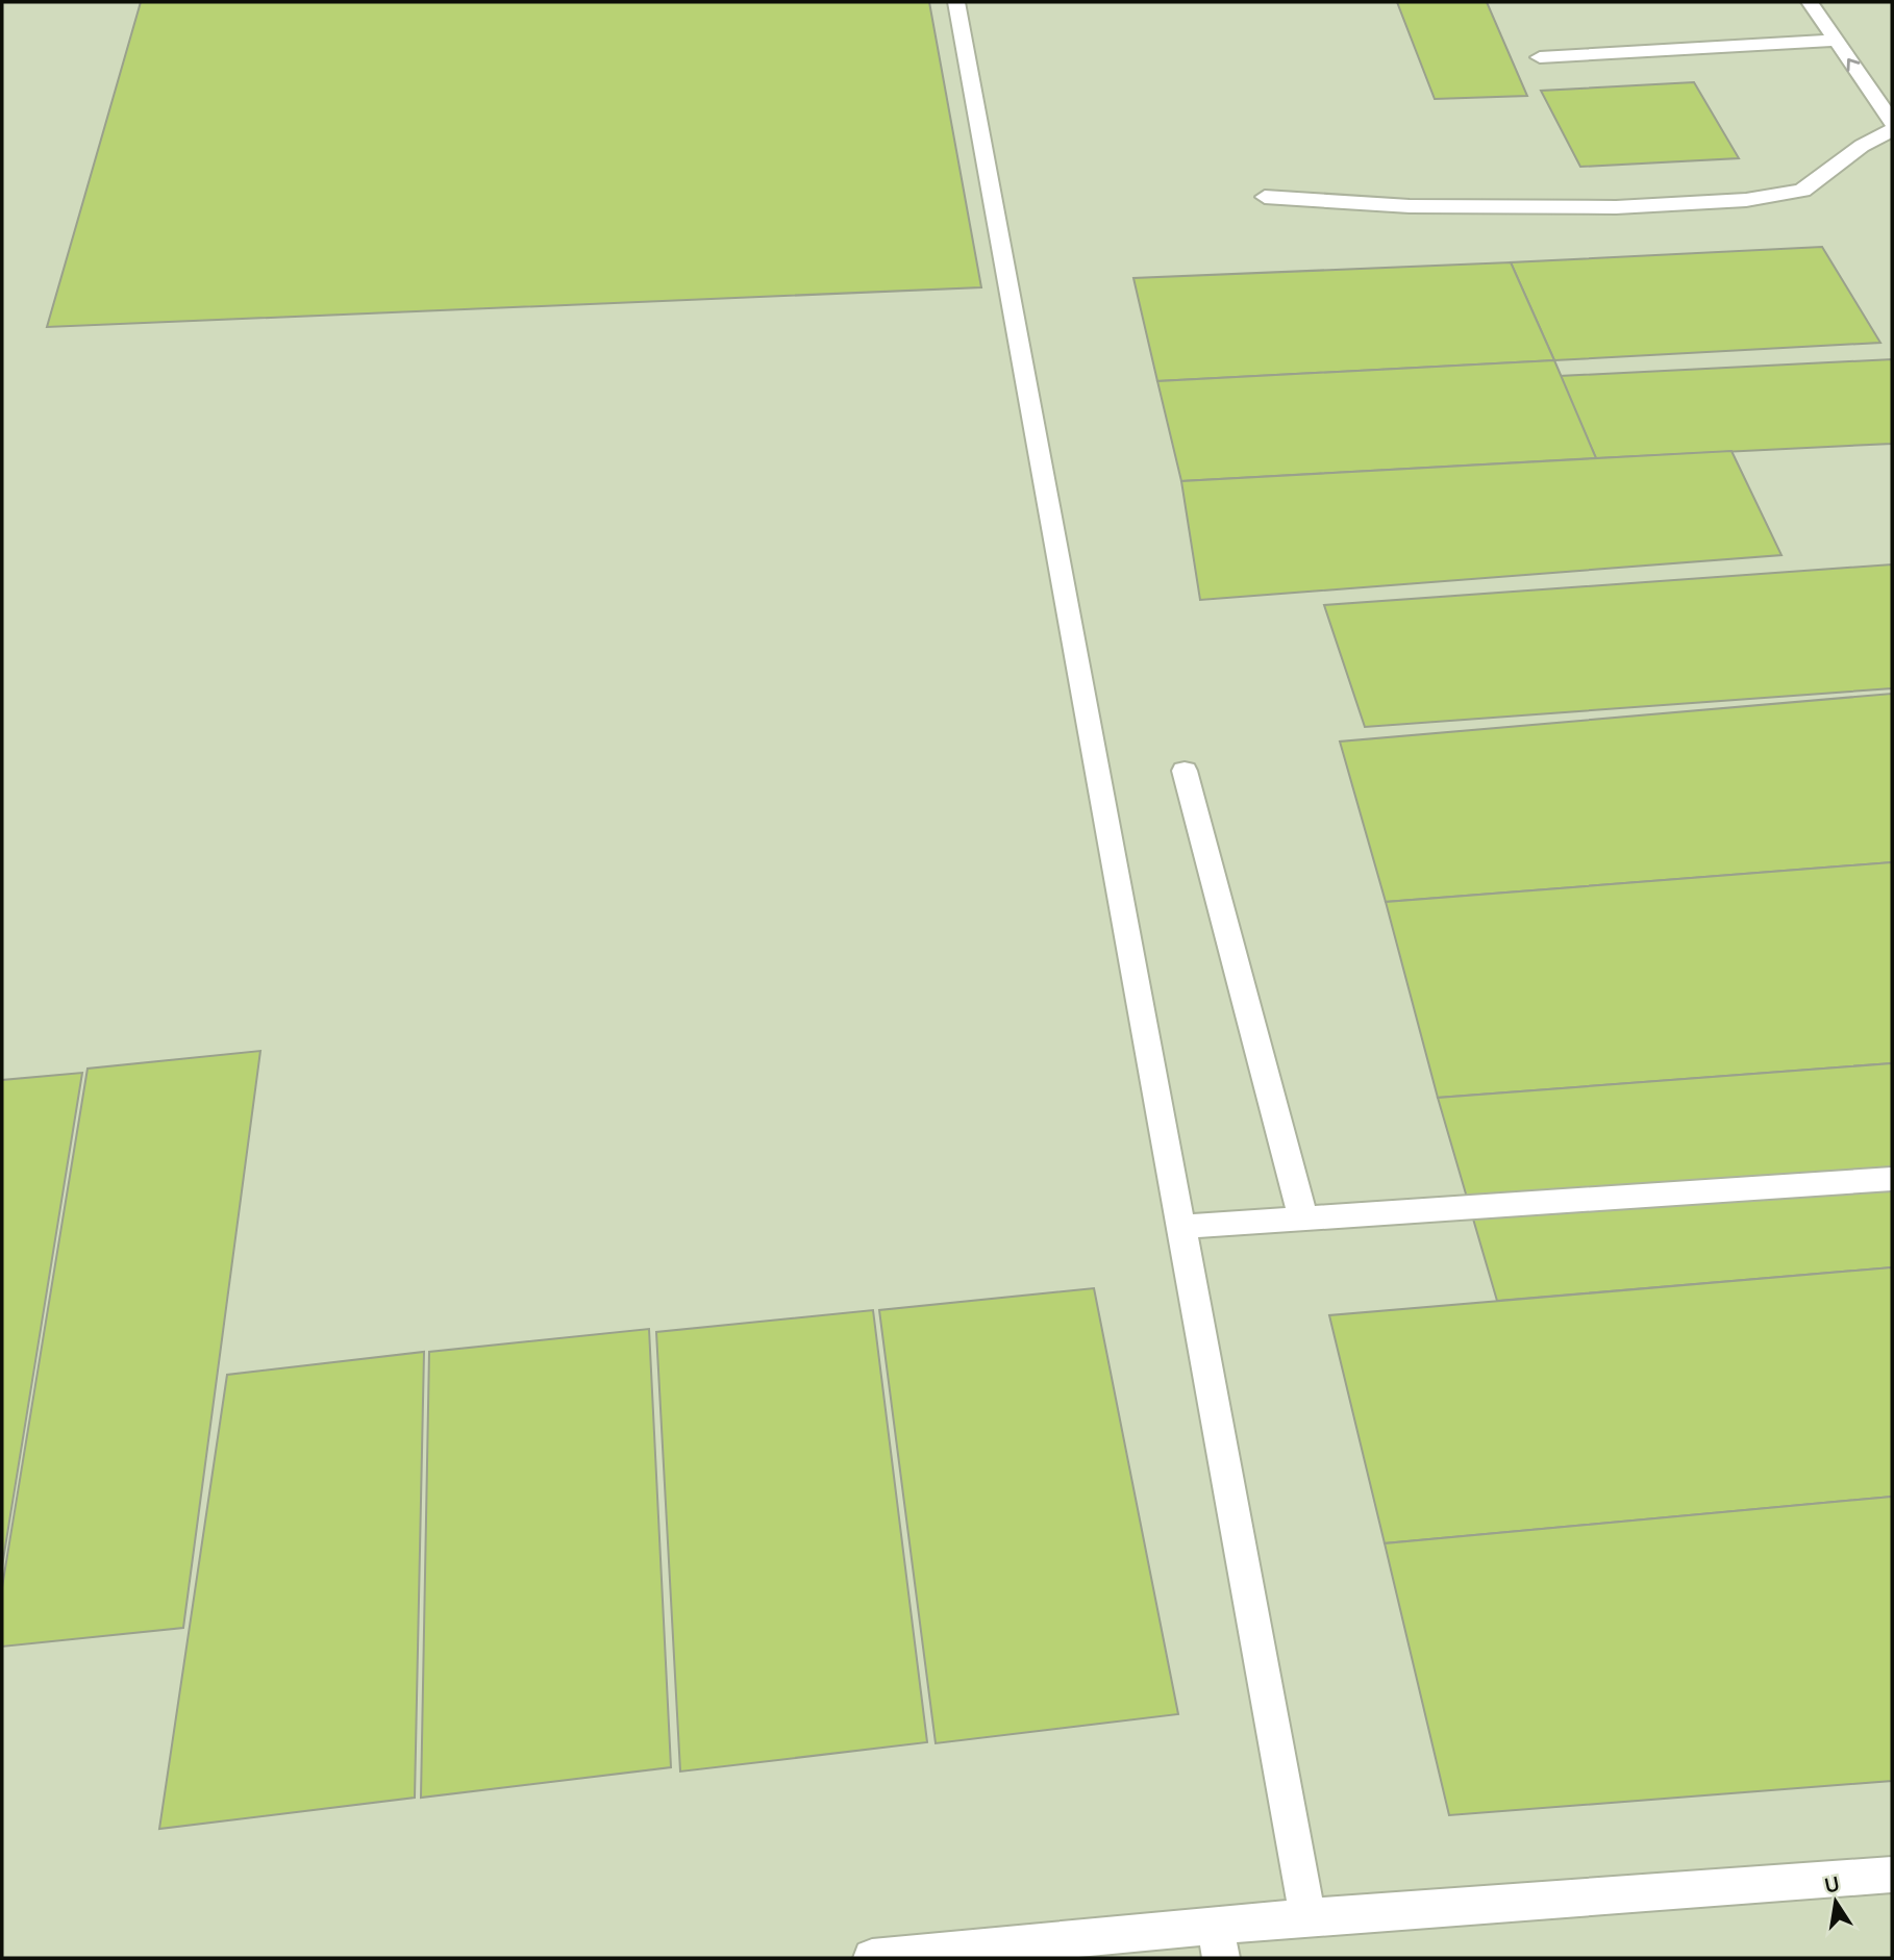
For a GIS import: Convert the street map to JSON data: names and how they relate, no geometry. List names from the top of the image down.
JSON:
{
  "north": "top"
}
